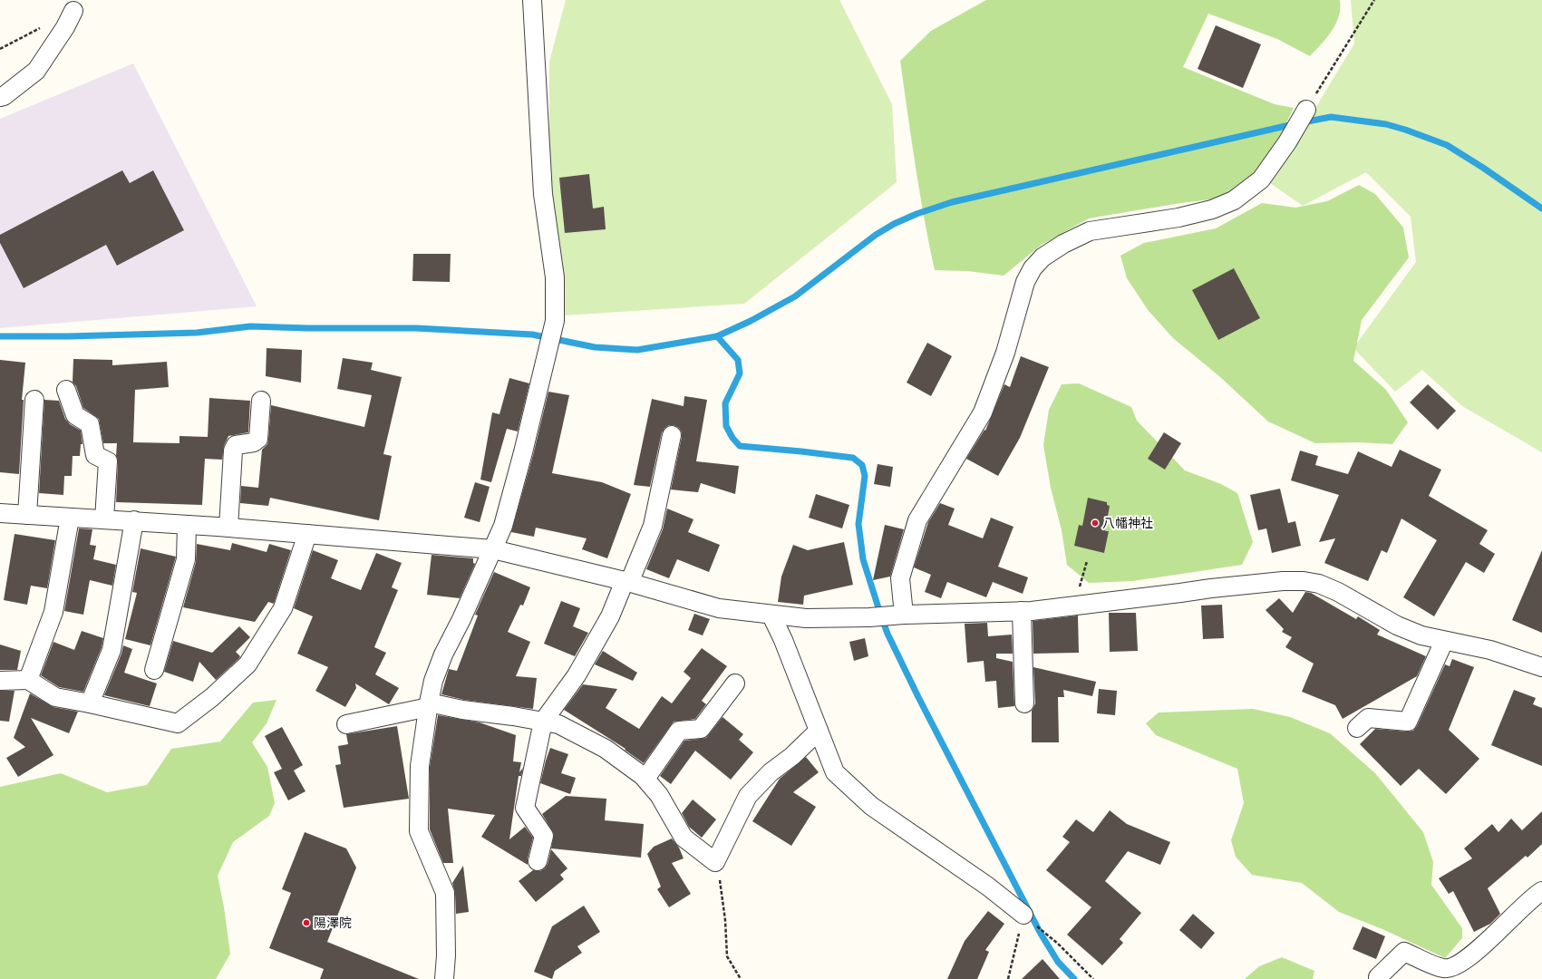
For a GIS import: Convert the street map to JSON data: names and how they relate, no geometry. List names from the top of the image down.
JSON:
{
  "places": ["八幡神社", "陽澤院"]
}
